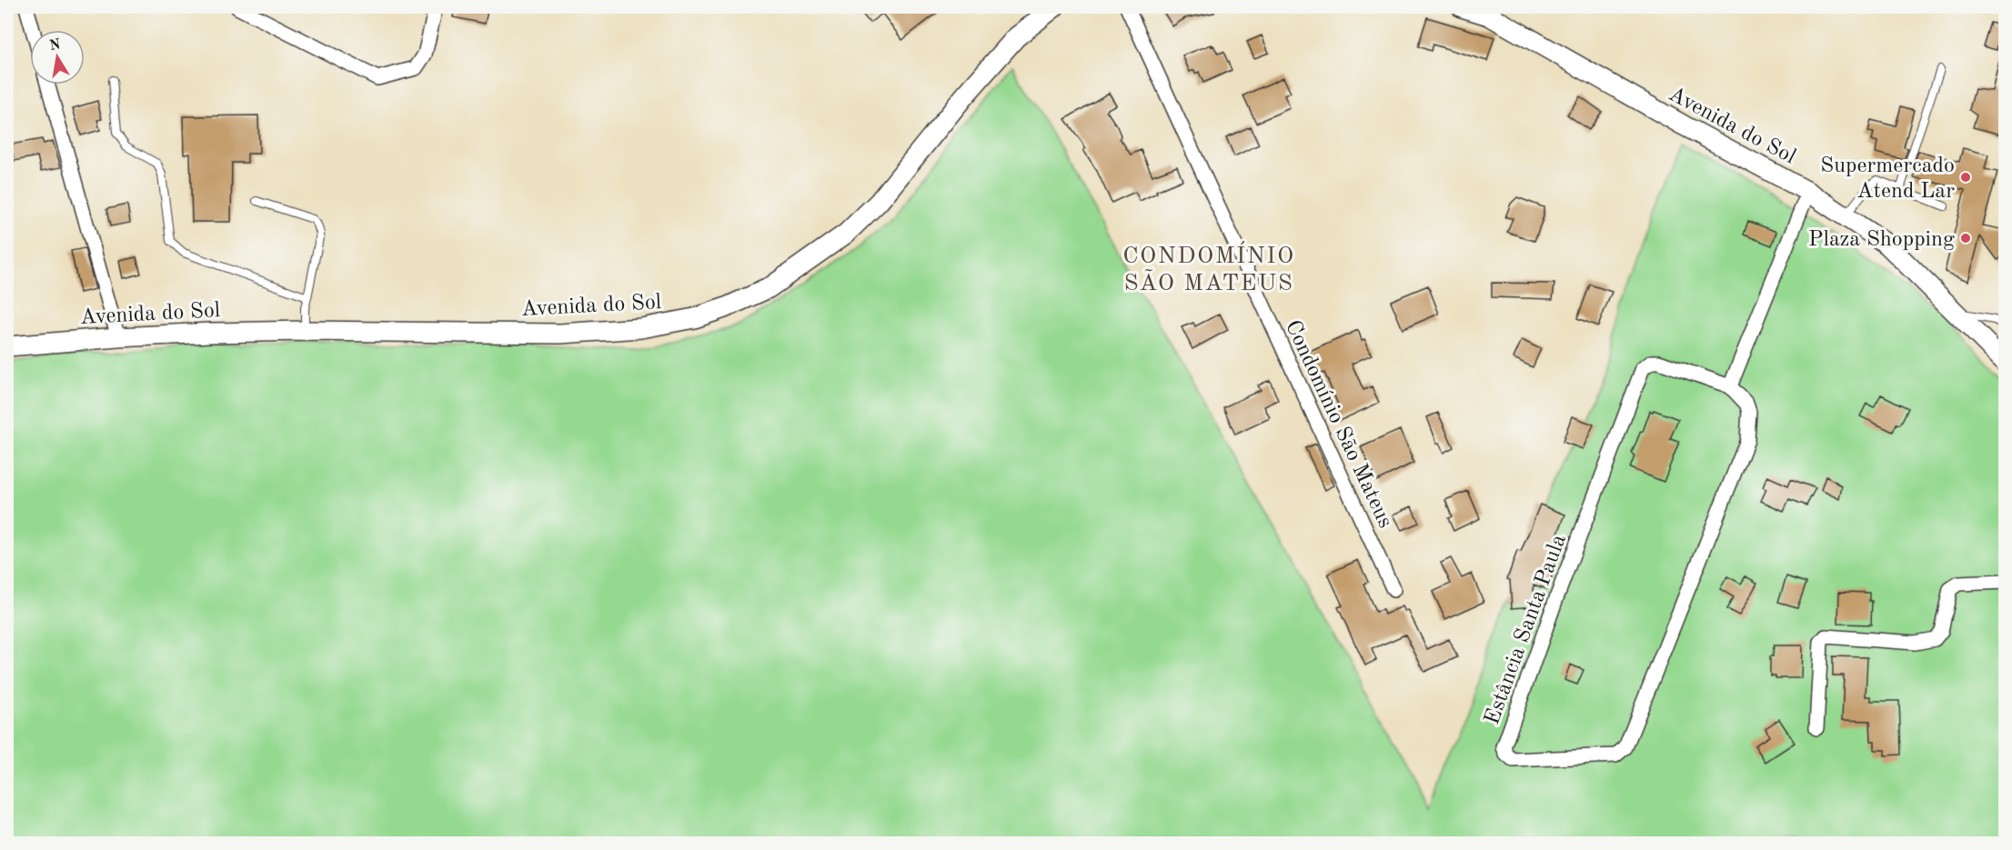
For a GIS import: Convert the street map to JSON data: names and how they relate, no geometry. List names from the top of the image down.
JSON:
{
  "streets": {
    "street": ["Avenida do Sol", "Condomínio São Mateus", "Estância Santa Paula"]
  },
  "districts": ["CONDOMÍNIO SÃO MATEUS"],
  "places": ["Supermercado Atend Lar", "Plaza Shopping"],
  "north": "top"
}
